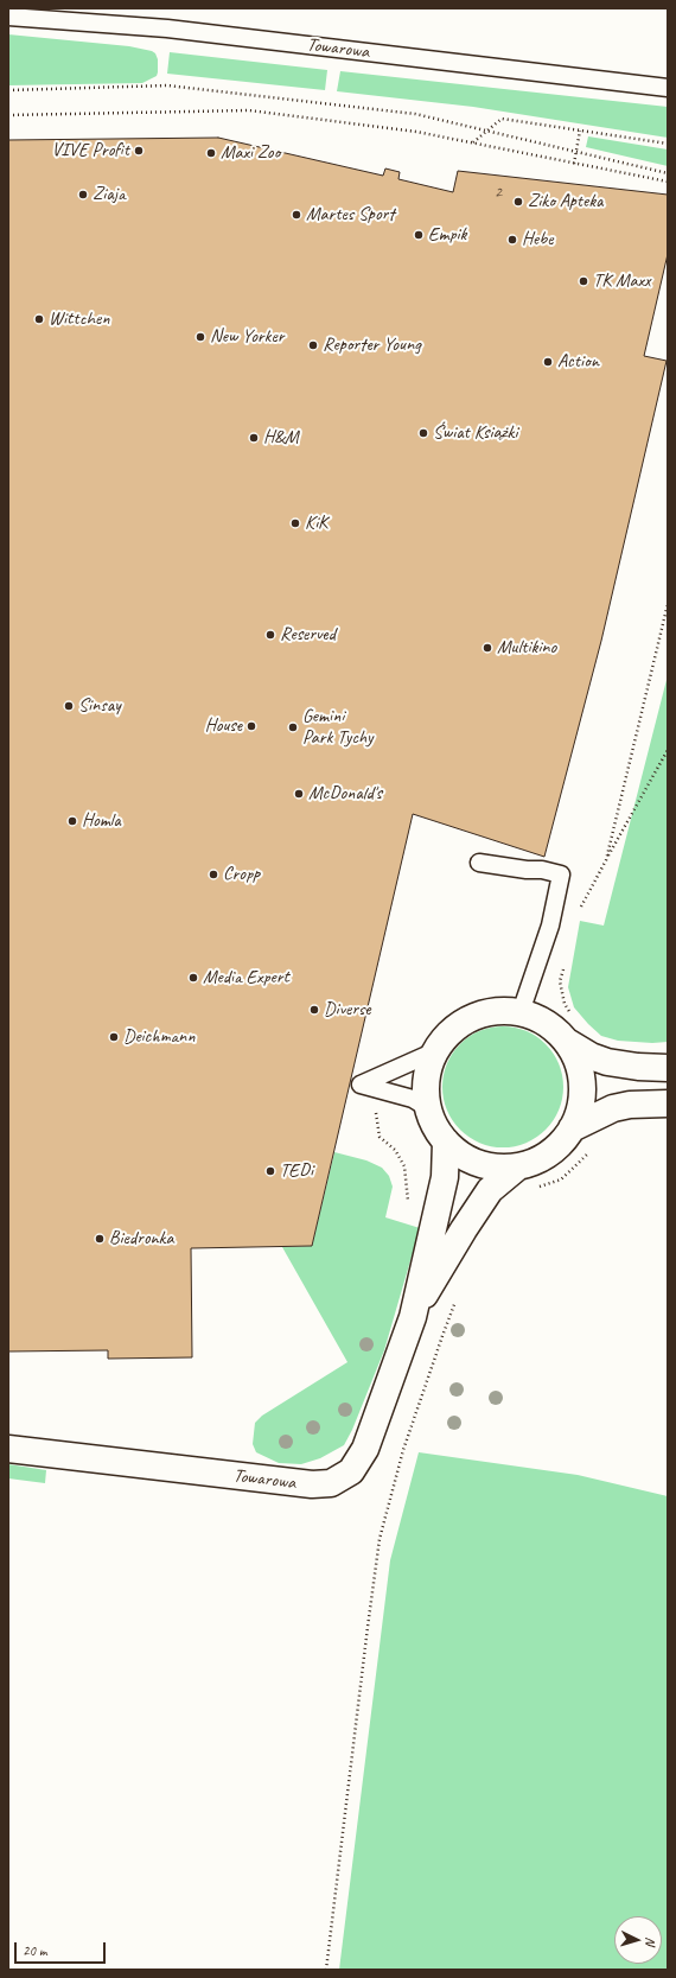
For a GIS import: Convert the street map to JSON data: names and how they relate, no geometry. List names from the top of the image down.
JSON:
{
  "streets": {
    "street": ["Towarowa"]
  },
  "places": [
    "VIVE Profit",
    "Maxi Zoo",
    "Ziaja",
    "Ziko Apteka",
    "Martes Sport",
    "Empik",
    "Hebe",
    "TK Maxx",
    "Wittchen",
    "New Yorker",
    "Reporter Young",
    "Action",
    "Świat Książki",
    "H&M",
    "KiK",
    "Reserved",
    "Multikino",
    "Sinsay",
    "House",
    "Gemini Park Tychy",
    "McDonald's",
    "Homla",
    "Cropp",
    "Media Expert",
    "Diverse",
    "Deichmann",
    "TEDi",
    "Biedronka"
  ],
  "house_numbers": ["2"],
  "scale_bar": "20 m",
  "north": "right"
}
